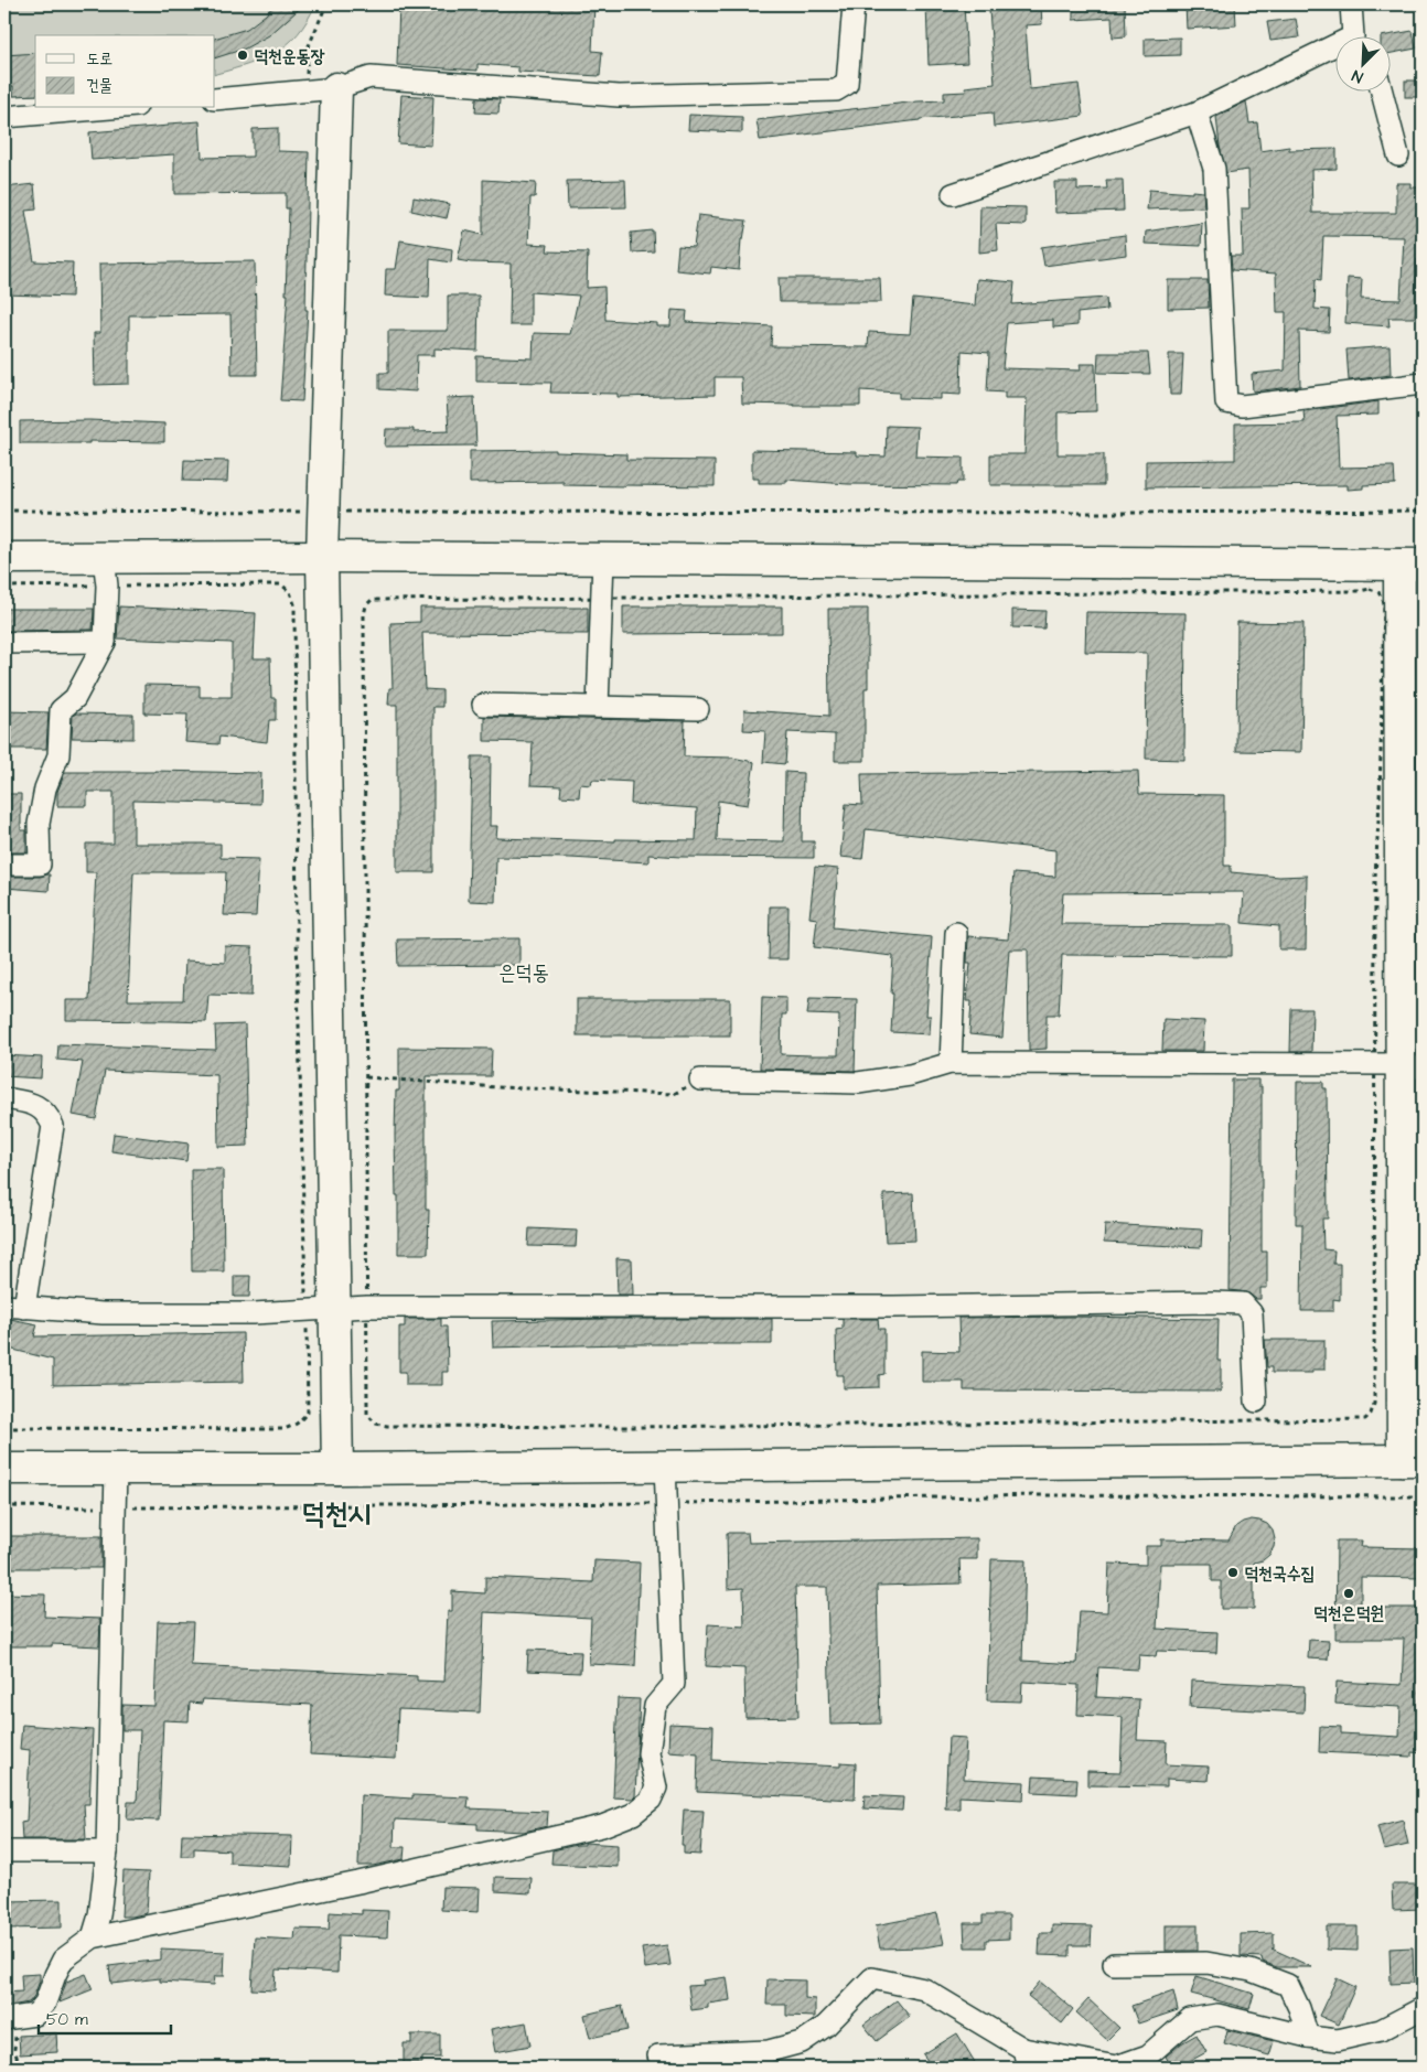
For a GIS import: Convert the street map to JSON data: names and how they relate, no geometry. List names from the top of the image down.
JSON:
{
  "districts": ["은덕동", "덕천시"],
  "places": ["덕천운동장", "덕천국수집", "덕천은덕원"],
  "legend": ["도로", "건물"],
  "scale_bar": "50 m",
  "north": "bottom left"
}
